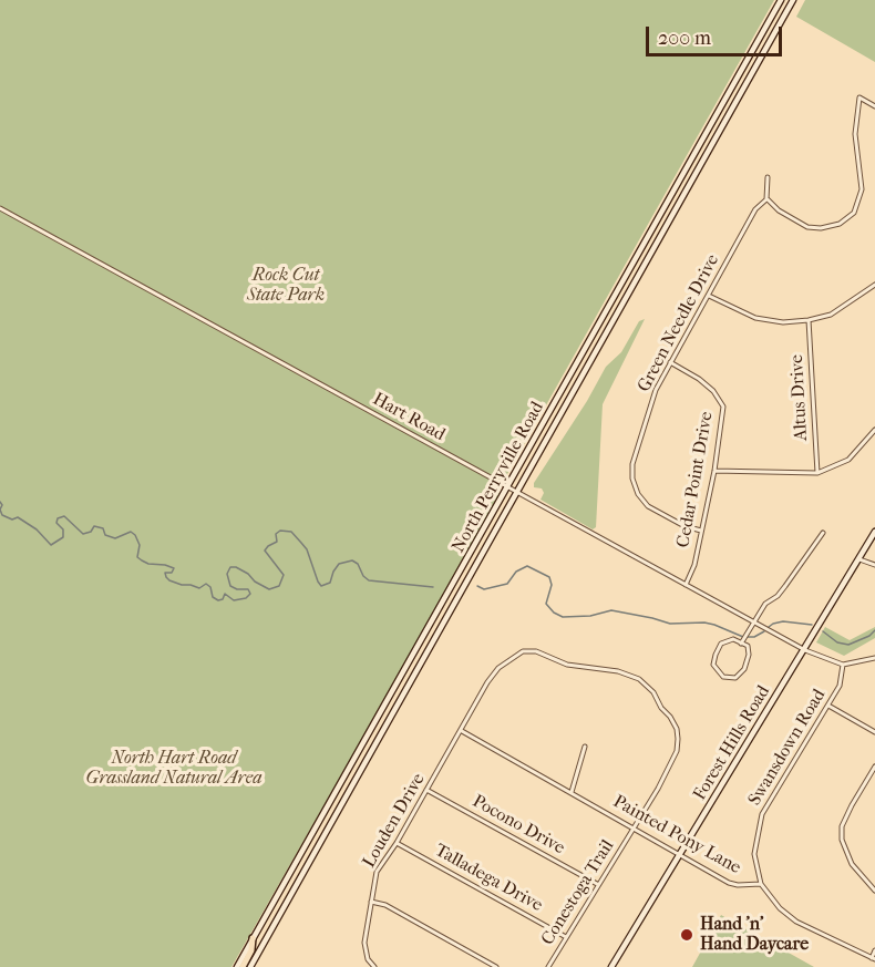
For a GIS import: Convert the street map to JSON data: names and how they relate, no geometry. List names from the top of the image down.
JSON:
{
  "streets": {
    "main road": ["North Perryville Road", "Forest Hills Road"],
    "street": [
      "Green Needle Drive",
      "Altus Drive",
      "Hart Road",
      "Cedar Point Drive",
      "Swansdown Road",
      "Louden Drive",
      "Pocono Drive",
      "Painted Pony Lane",
      "Talladega Drive",
      "Conestoga Trail"
    ]
  },
  "crossings": [
    ["Green Needle Drive", "Cedar Point Drive"],
    ["Hart Road", "North Perryville Road"],
    ["Hart Road", "Cedar Point Drive"],
    ["Hart Road", "Forest Hills Road"],
    ["Hart Road", "Swansdown Road"],
    ["Forest Hills Road", "Painted Pony Lane"],
    ["Swansdown Road", "Painted Pony Lane"],
    ["Louden Drive", "Pocono Drive"],
    ["Louden Drive", "Painted Pony Lane"],
    ["Louden Drive", "Talladega Drive"],
    ["Louden Drive", "Conestoga Trail"],
    ["Pocono Drive", "Conestoga Trail"],
    ["Painted Pony Lane", "Conestoga Trail"],
    ["Talladega Drive", "Conestoga Trail"]
  ],
  "parks": ["Rock Cut State Park", "North Hart Road Grassland Natural Area"],
  "places": ["Hand 'n' Hand Daycare"],
  "scale_bar": "200 m"
}
